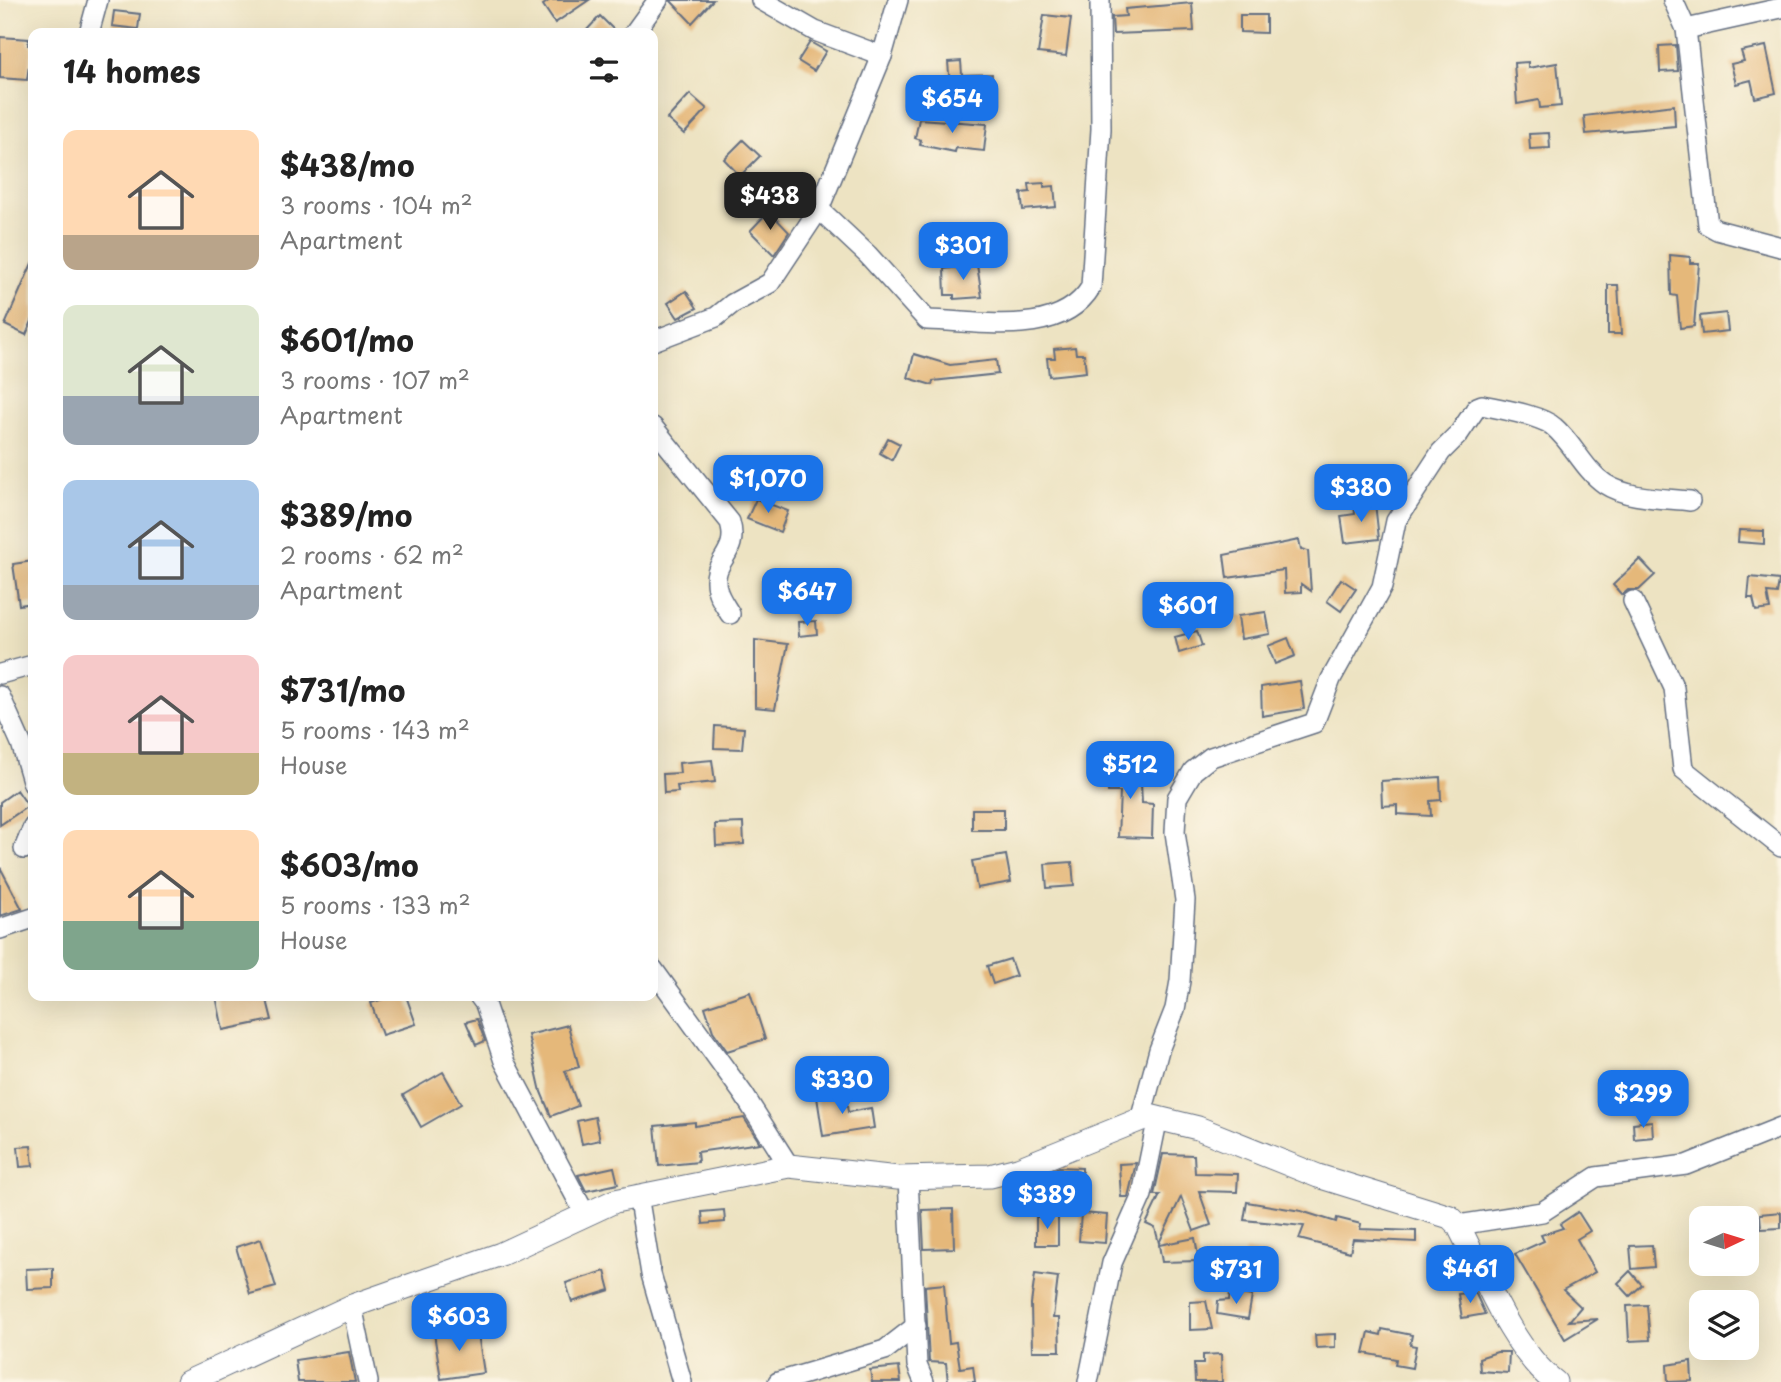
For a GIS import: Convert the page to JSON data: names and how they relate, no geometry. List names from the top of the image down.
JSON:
{
  "north": "right",
  "page": {
    "heading": "14 homes",
    "price": [
      "$654",
      "$438",
      "$301",
      "$1,070",
      "$380",
      "$647",
      "$601",
      "$512",
      "$330",
      "$299",
      "$389",
      "$461",
      "$731",
      "$603"
    ],
    "list": [
      {
        "name": "$438/mo",
        "note": "3 rooms · 104 m² · Apartment"
      },
      {
        "name": "$601/mo",
        "note": "3 rooms · 107 m² · Apartment"
      },
      {
        "name": "$389/mo",
        "note": "2 rooms · 62 m² · Apartment"
      },
      {
        "name": "$731/mo",
        "note": "5 rooms · 143 m² · House"
      },
      {
        "name": "$603/mo",
        "note": "5 rooms · 133 m² · House"
      }
    ]
  }
}
